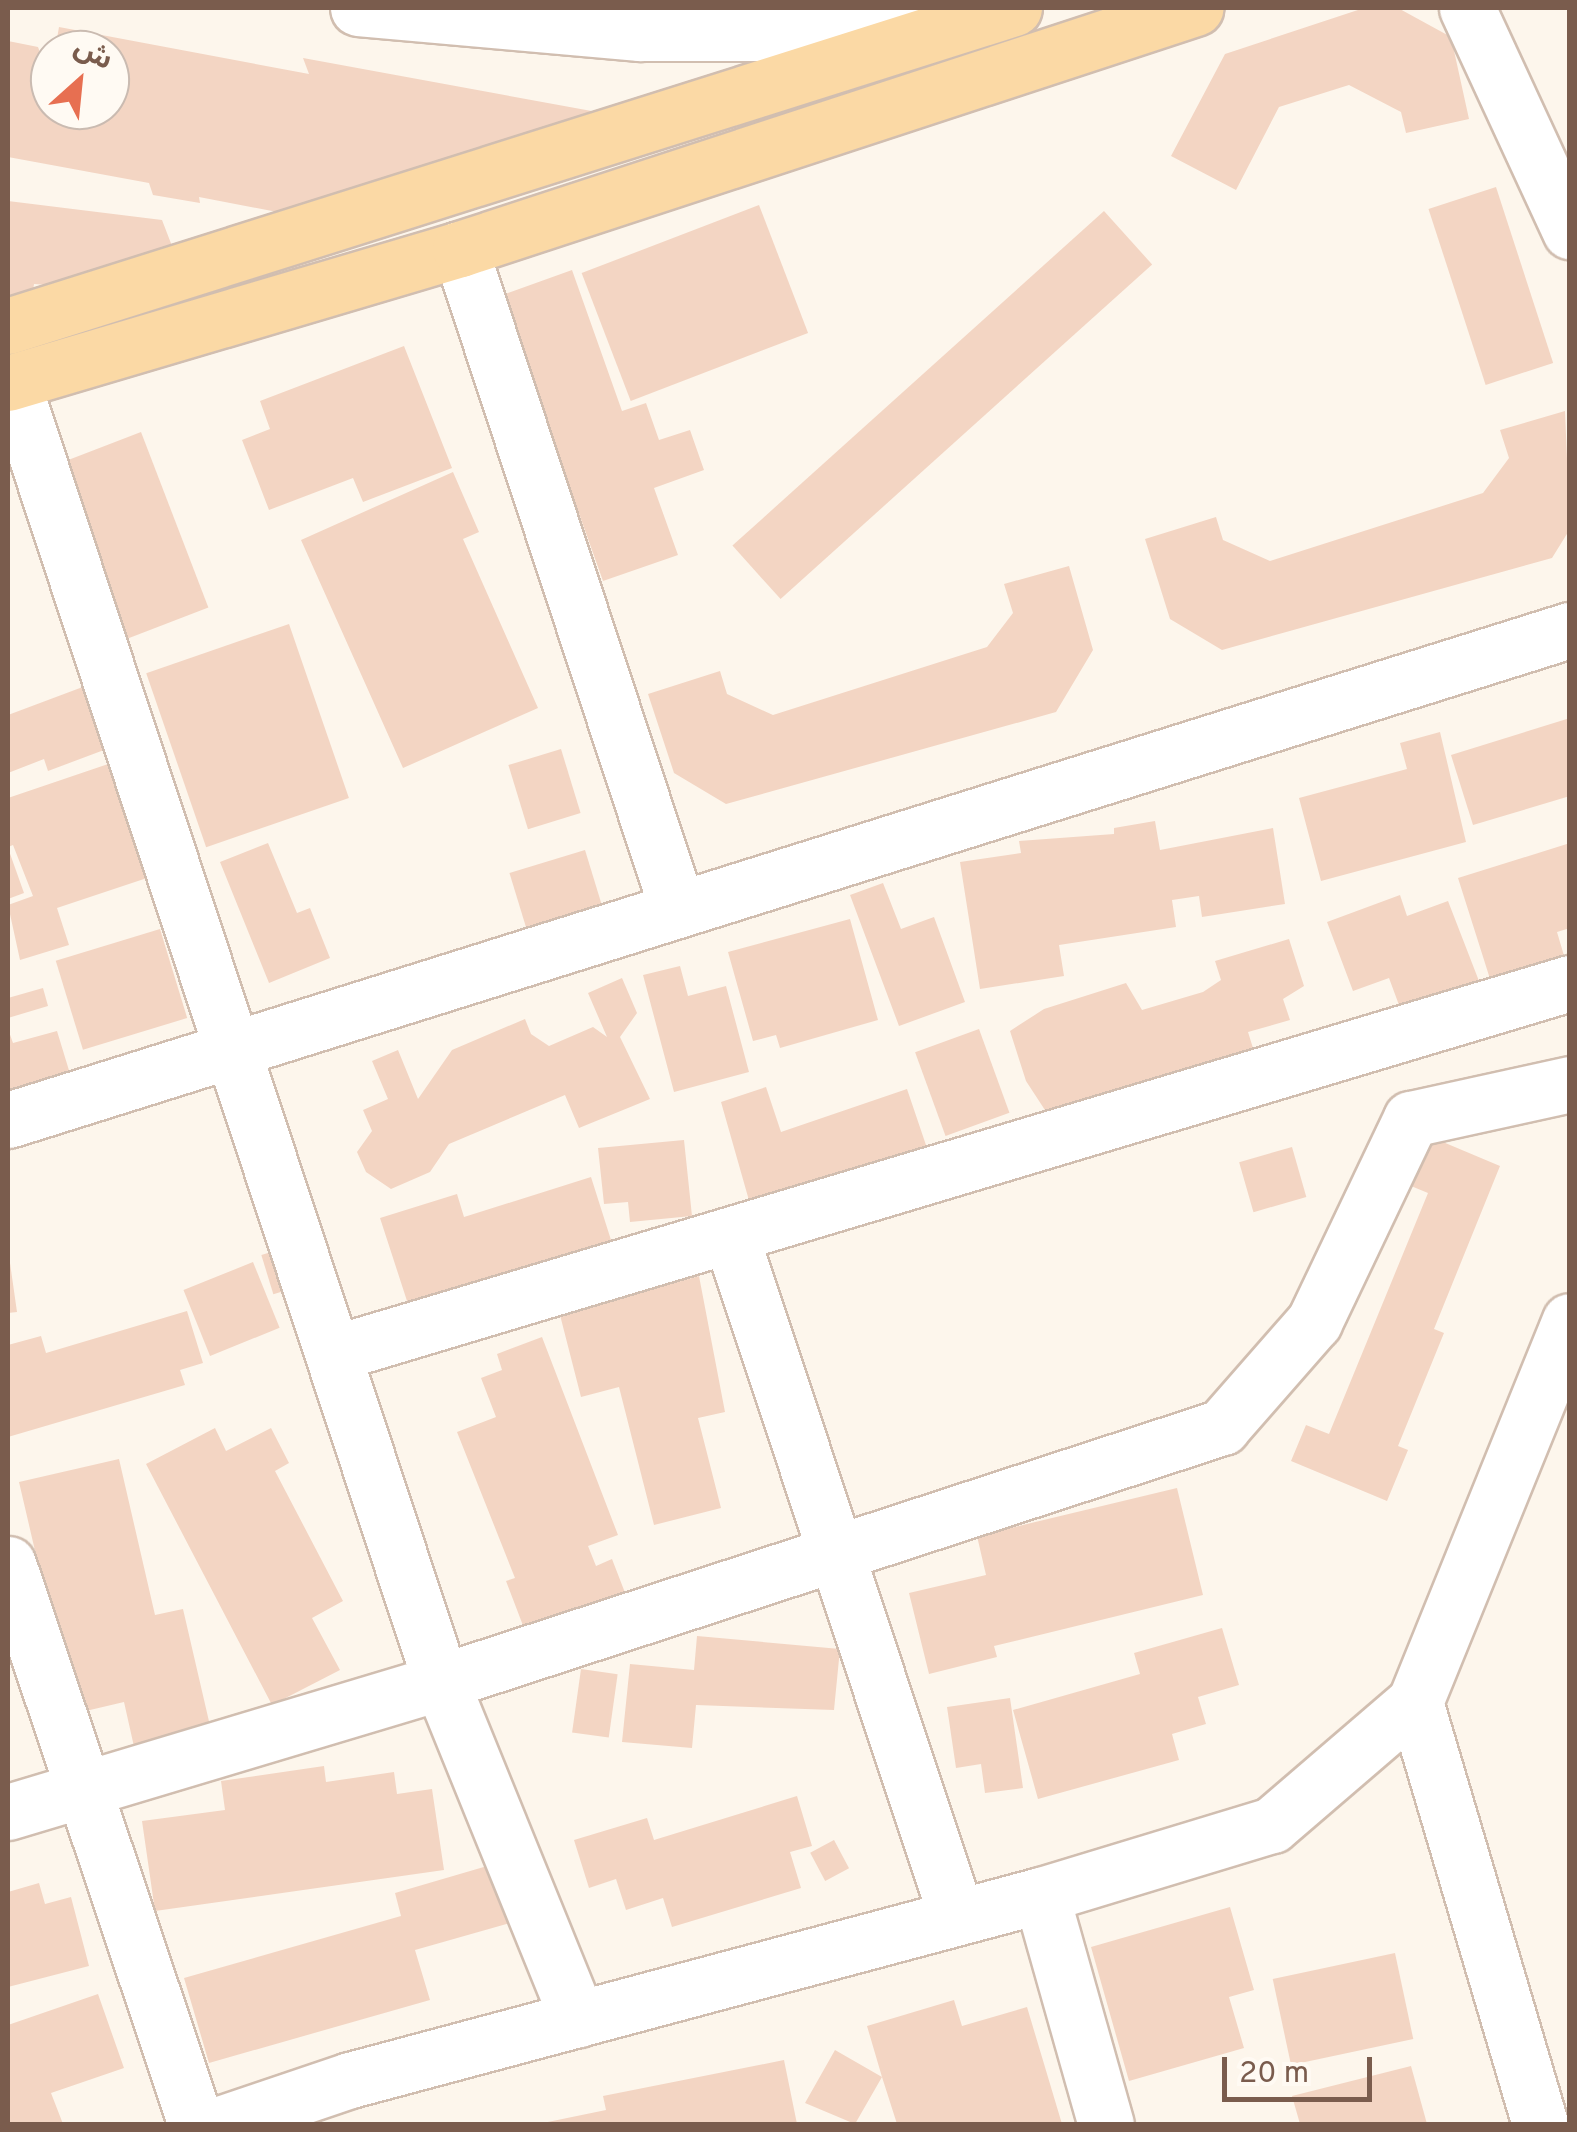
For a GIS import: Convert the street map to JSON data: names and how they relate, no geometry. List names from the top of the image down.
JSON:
{
  "scale_bar": "20 m",
  "north": "top right"
}
